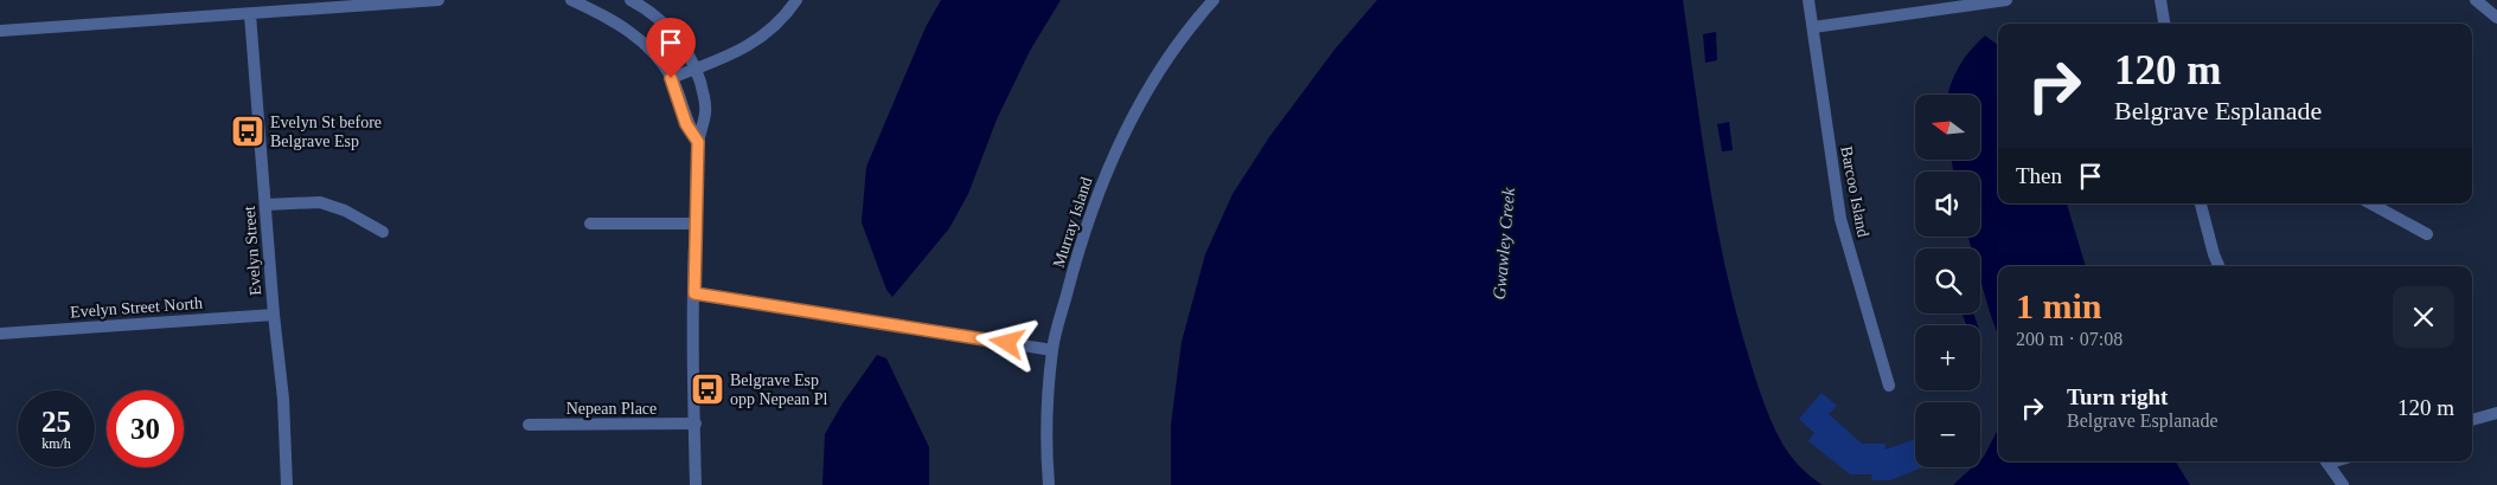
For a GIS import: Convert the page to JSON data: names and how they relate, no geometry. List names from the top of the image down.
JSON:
{
  "streets": {
    "street": [
      "Barcoo Island",
      "Murray Island",
      "Evelyn Street",
      "Evelyn Street North",
      "Nepean Place"
    ]
  },
  "crossings": [
    ["Evelyn Street", "Evelyn Street North"]
  ],
  "water": ["Gwawley Creek"],
  "places": {
    "bus stop": ["Evelyn St before Belgrave Esp", "Belgrave Esp opp Nepean Pl"]
  },
  "north": "left",
  "page": {
    "turn": ["120 m", "Belgrave Esplanade"],
    "map_buttons": ["+", "−"],
    "then": "Then",
    "heading": ["1 min", "200 m · 07:08"],
    "list": [
      {
        "name": "Turn right",
        "note": "Belgrave Esplanade",
        "value": "120 m"
      }
    ],
    "speed": "25 km/h",
    "limit": "30"
  }
}
